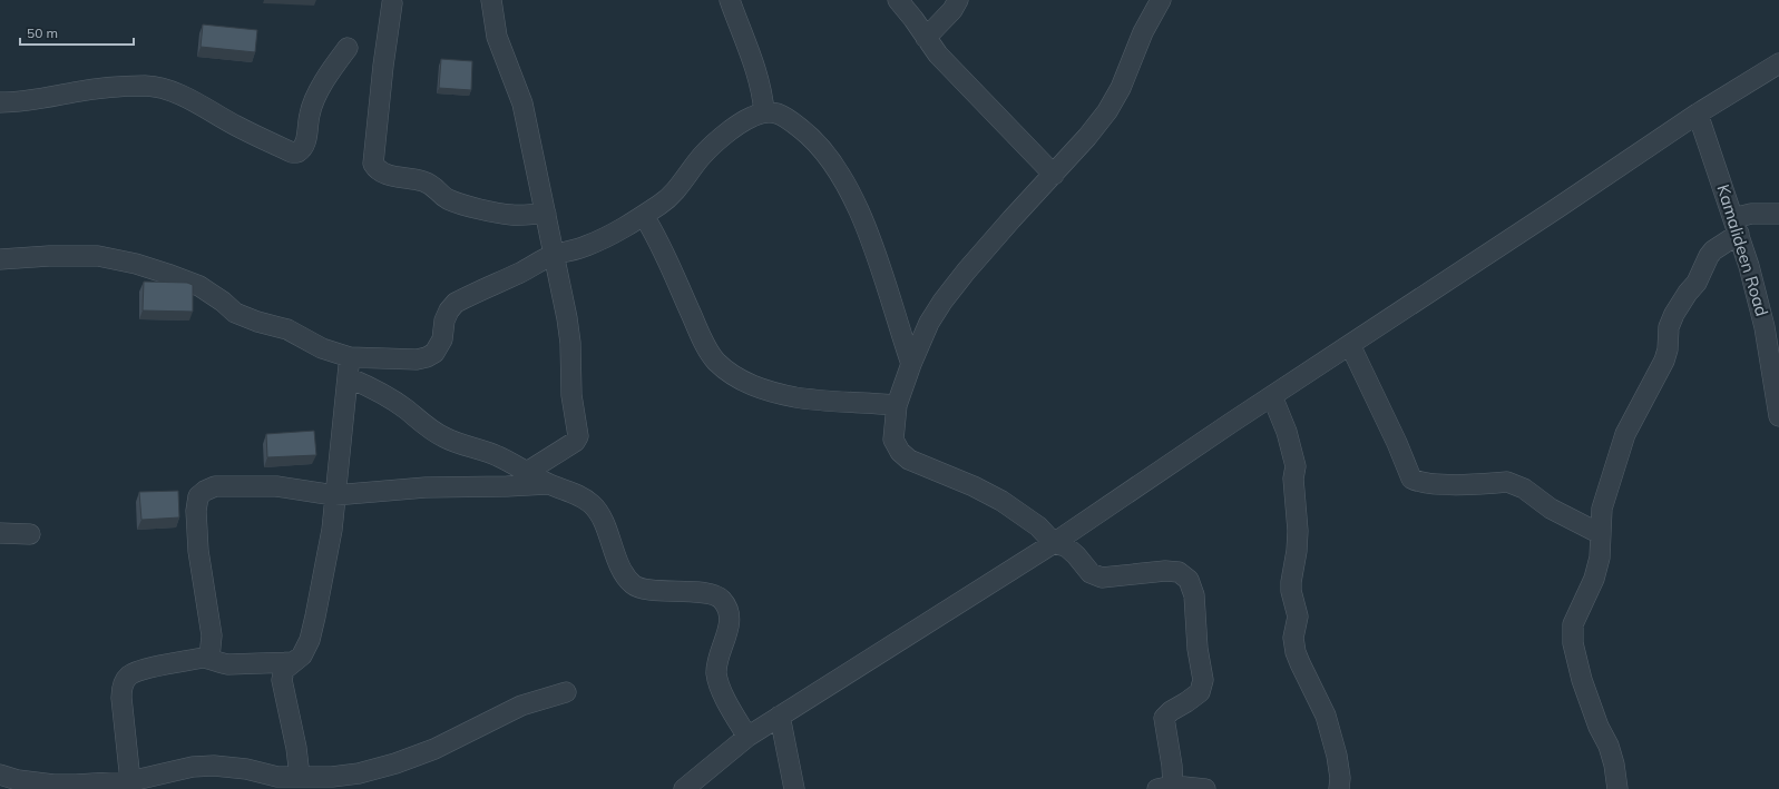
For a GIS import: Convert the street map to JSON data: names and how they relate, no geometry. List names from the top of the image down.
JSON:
{
  "streets": {
    "street": ["Kamalideen Road"]
  },
  "scale_bar": "50 m"
}
